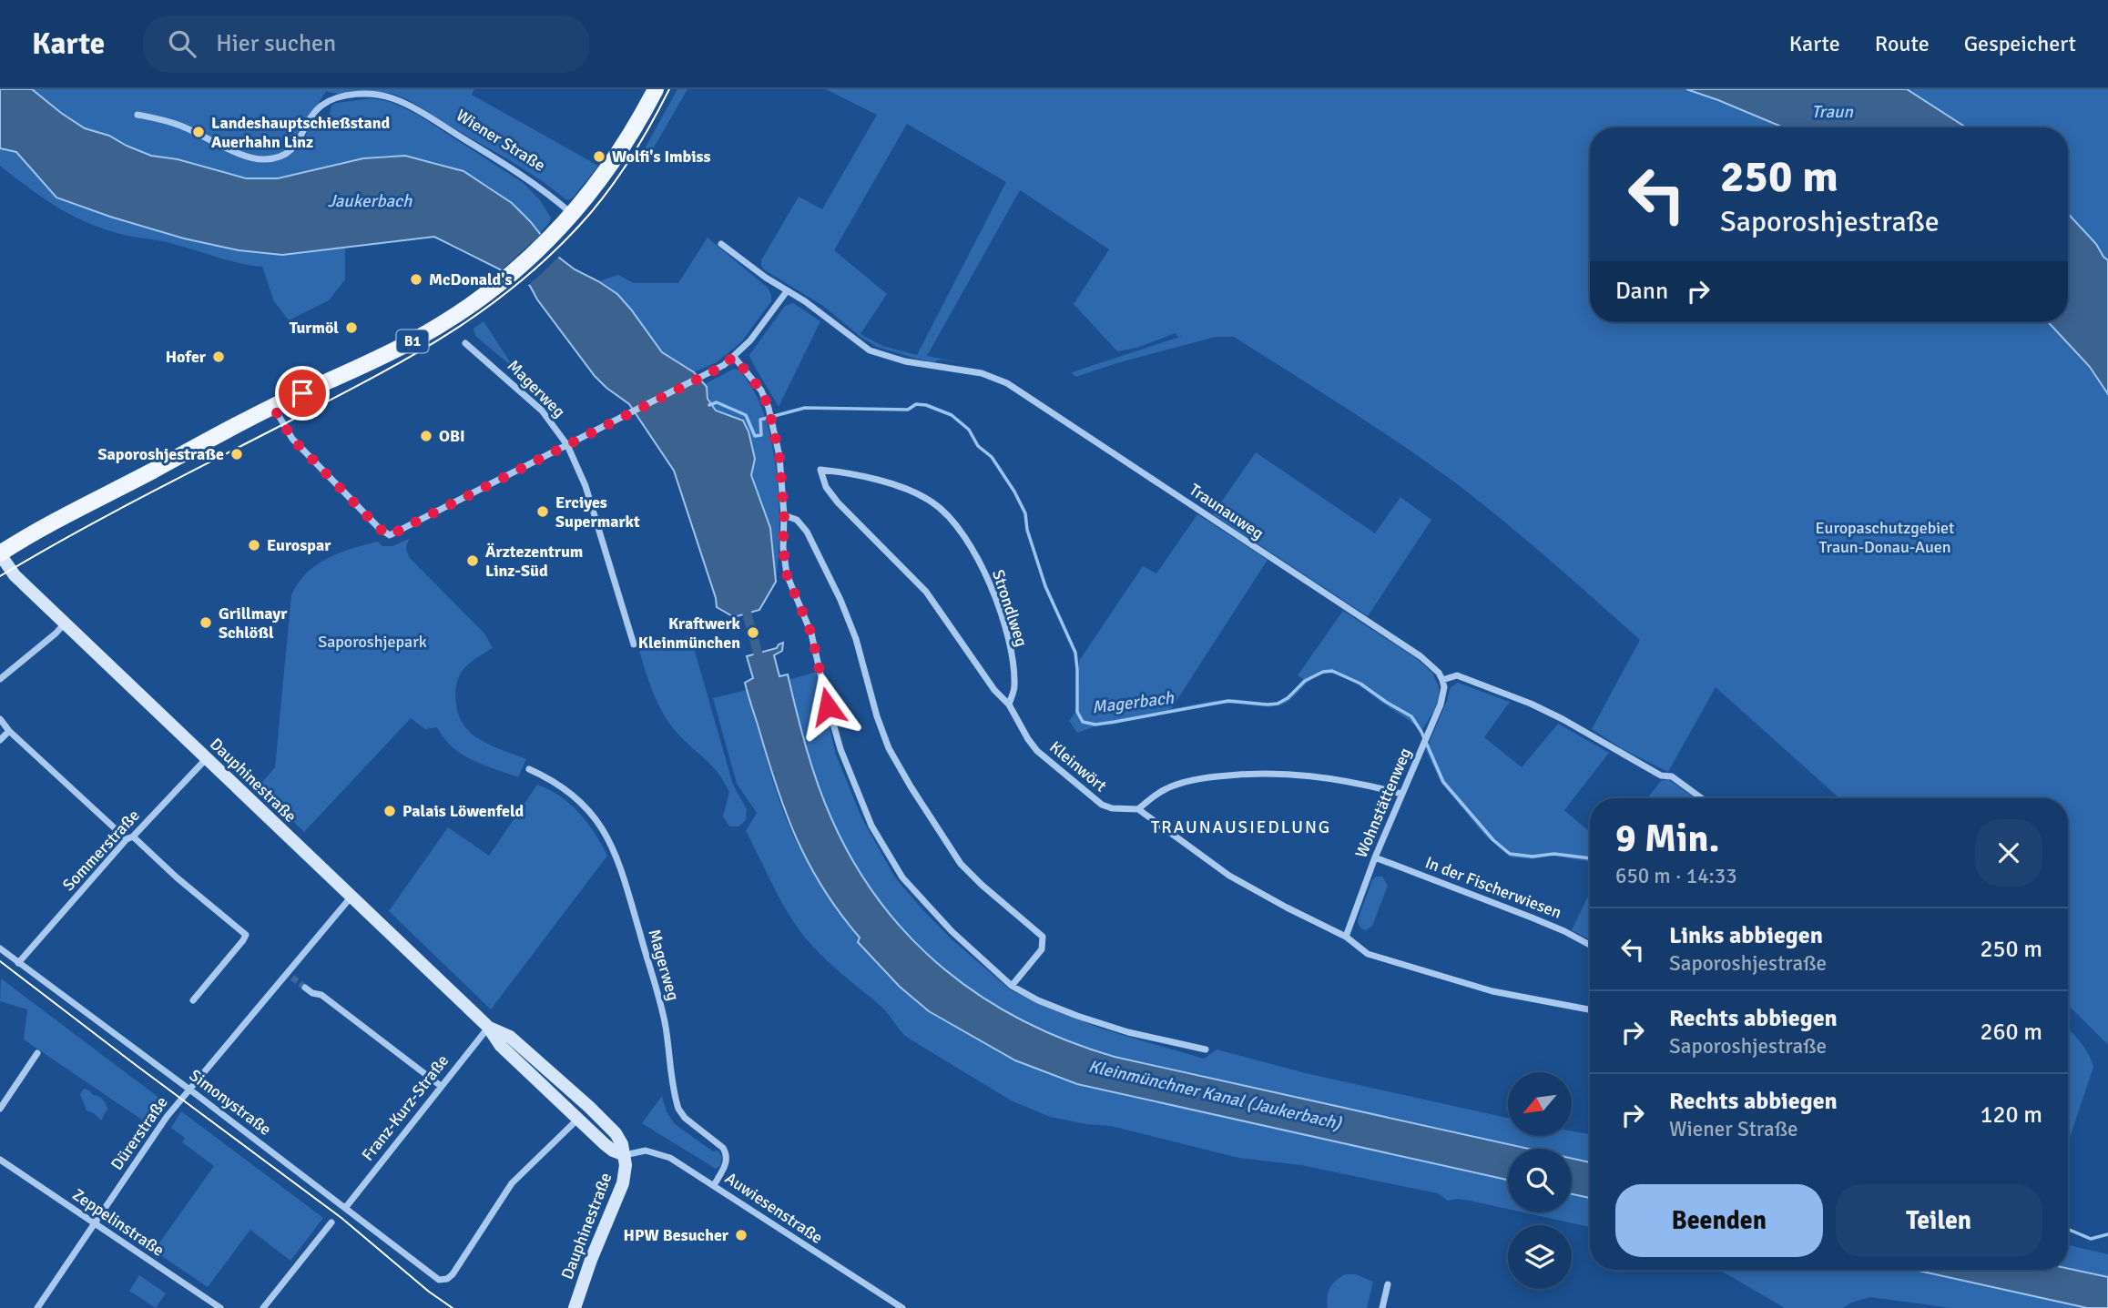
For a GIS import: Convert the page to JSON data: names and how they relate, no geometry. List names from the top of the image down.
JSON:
{
  "streets": {
    "main road": ["B1", "Dauphinestraße"],
    "street": [
      "Wiener Straße",
      "Magerweg",
      "Traunauweg",
      "Strondlweg",
      "Kleinwört",
      "Wohnstättenweg",
      "Sommerstraße",
      "In der Fischerwiesen",
      "Simonystraße",
      "Franz-Kurz-Straße",
      "Dürerstraße",
      "Auwiesenstraße",
      "Zeppelinstraße"
    ]
  },
  "crossings": [
    ["Wiener Straße", "B1"],
    ["B1", "Dauphinestraße"],
    ["Magerweg", "Auwiesenstraße"],
    ["Traunauweg", "Wohnstättenweg"],
    ["Strondlweg", "Kleinwört"],
    ["Dauphinestraße", "Sommerstraße"],
    ["Dauphinestraße", "Simonystraße"],
    ["Dauphinestraße", "Franz-Kurz-Straße"],
    ["Dauphinestraße", "Dürerstraße"],
    ["Dauphinestraße", "Auwiesenstraße"],
    ["Wohnstättenweg", "In der Fischerwiesen"],
    ["Sommerstraße", "Simonystraße"],
    ["Simonystraße", "Franz-Kurz-Straße"],
    ["Simonystraße", "Dürerstraße"],
    ["Dürerstraße", "Zeppelinstraße"]
  ],
  "districts": ["TRAUNAUSIEDLUNG"],
  "water": [
    "Traun",
    "Jaukerbach",
    "Magerbach",
    "Kleinmünchner Kanal (Jaukerbach)"
  ],
  "parks": ["Europaschutzgebiet Traun-Donau-Auen", "Saporoshjepark"],
  "places": [
    "Landeshauptschießstand Auerhahn Linz",
    "Wolfi's Imbiss",
    "McDonald's",
    "Turmöl",
    "Hofer",
    "OBI",
    "Saporoshjestraße",
    "Erciyes Supermarkt",
    "Eurospar",
    "Ärztezentrum Linz-Süd",
    "Grillmayr Schlößl",
    "Kraftwerk Kleinmünchen",
    "Palais Löwenfeld",
    "HPW Besucher"
  ],
  "north": "bottom left",
  "page": {
    "header": "Karte",
    "search": "Hier suchen",
    "nav": ["Karte", "Route", "Gespeichert"],
    "turn": ["250 m", "Saporoshjestraße"],
    "then": "Dann",
    "heading": ["9 Min.", "650 m · 14:33"],
    "list": [
      {
        "name": "Links abbiegen",
        "note": "Saporoshjestraße",
        "value": "250 m"
      },
      {
        "name": "Rechts abbiegen",
        "note": "Saporoshjestraße",
        "value": "260 m"
      },
      {
        "name": "Rechts abbiegen",
        "note": "Wiener Straße",
        "value": "120 m"
      }
    ],
    "buttons": ["Beenden", "Teilen"]
  }
}
